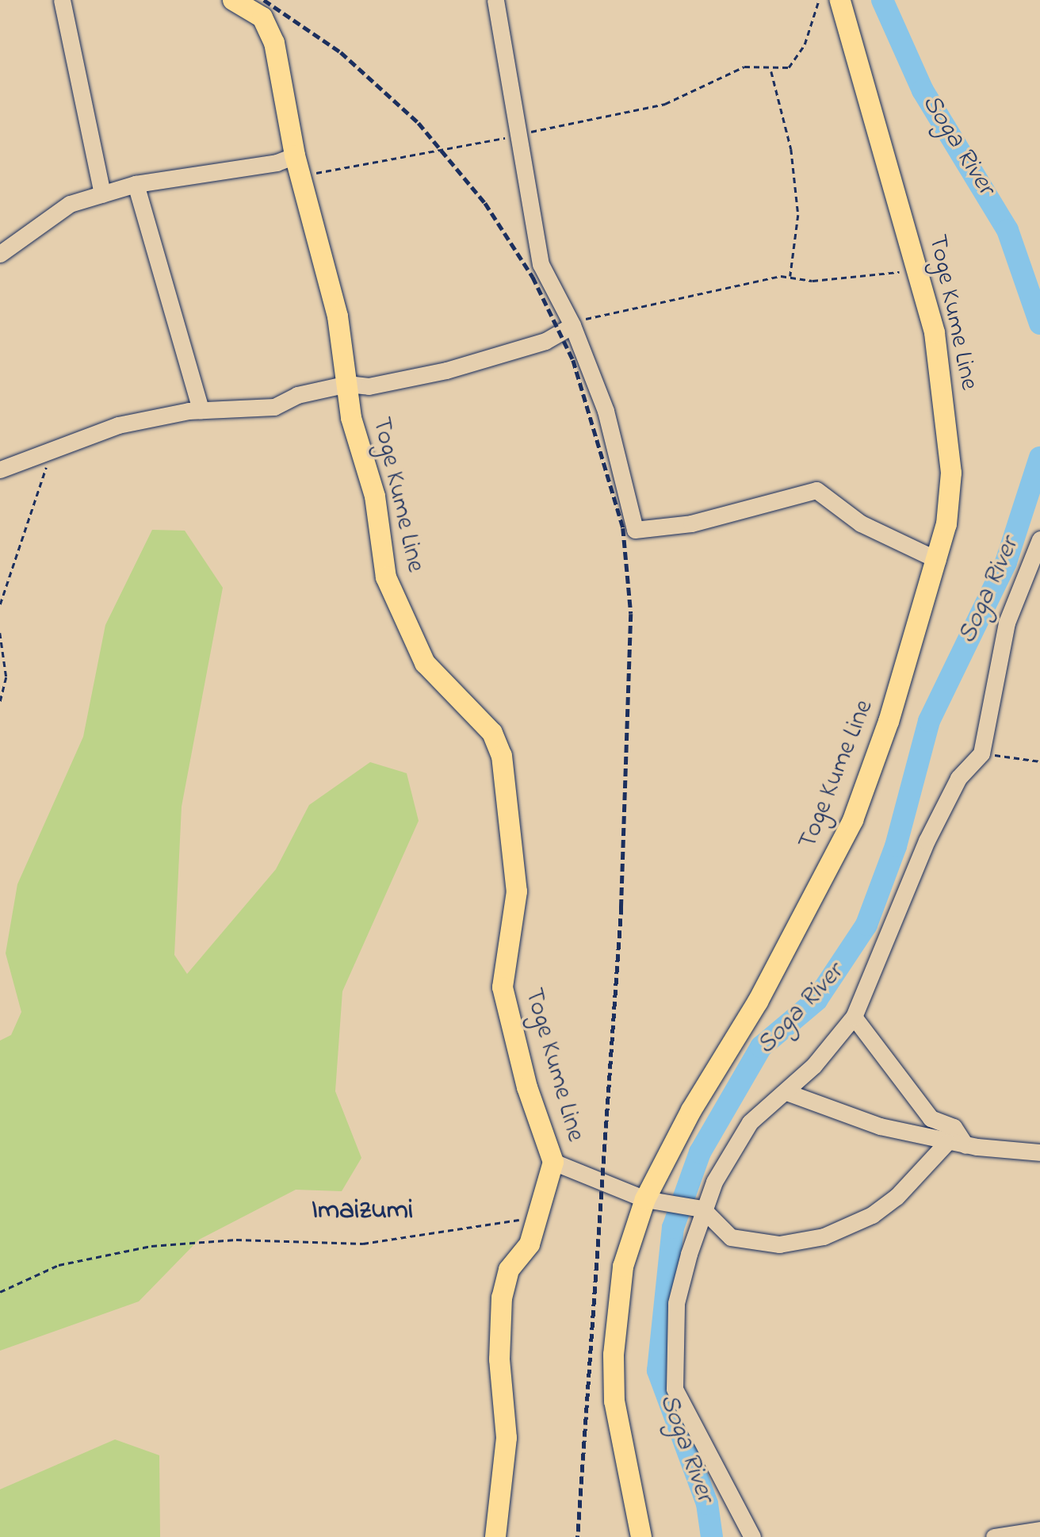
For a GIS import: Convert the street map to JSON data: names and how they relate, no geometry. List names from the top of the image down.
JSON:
{
  "streets": {
    "main road": ["Toge Kume Line"]
  },
  "districts": ["Imaizumi"],
  "water": ["Soga River"]
}
